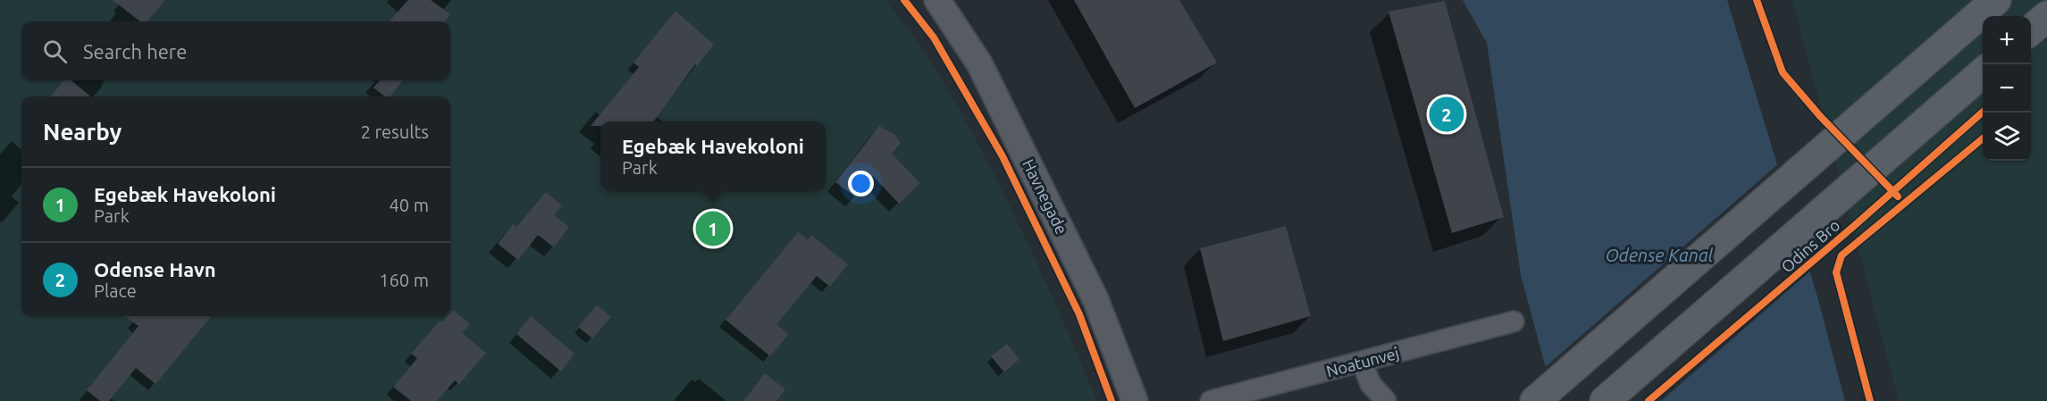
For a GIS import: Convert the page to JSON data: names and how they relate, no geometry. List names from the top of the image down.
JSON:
{
  "streets": {
    "main road": ["Odins Bro"],
    "street": ["Havnegade", "Noatunvej"]
  },
  "water": ["Odense Kanal"],
  "page": {
    "map_buttons": ["+", "−"],
    "search": "Search here",
    "pins": ["2", "1"],
    "heading": ["Nearby", "2 results"],
    "popup": ["Egebæk Havekoloni", "Park"],
    "list": [
      {
        "mark": "1",
        "name": "Egebæk Havekoloni",
        "note": "Park",
        "value": "40 m"
      },
      {
        "mark": "2",
        "name": "Odense Havn",
        "note": "Place",
        "value": "160 m"
      }
    ]
  }
}
